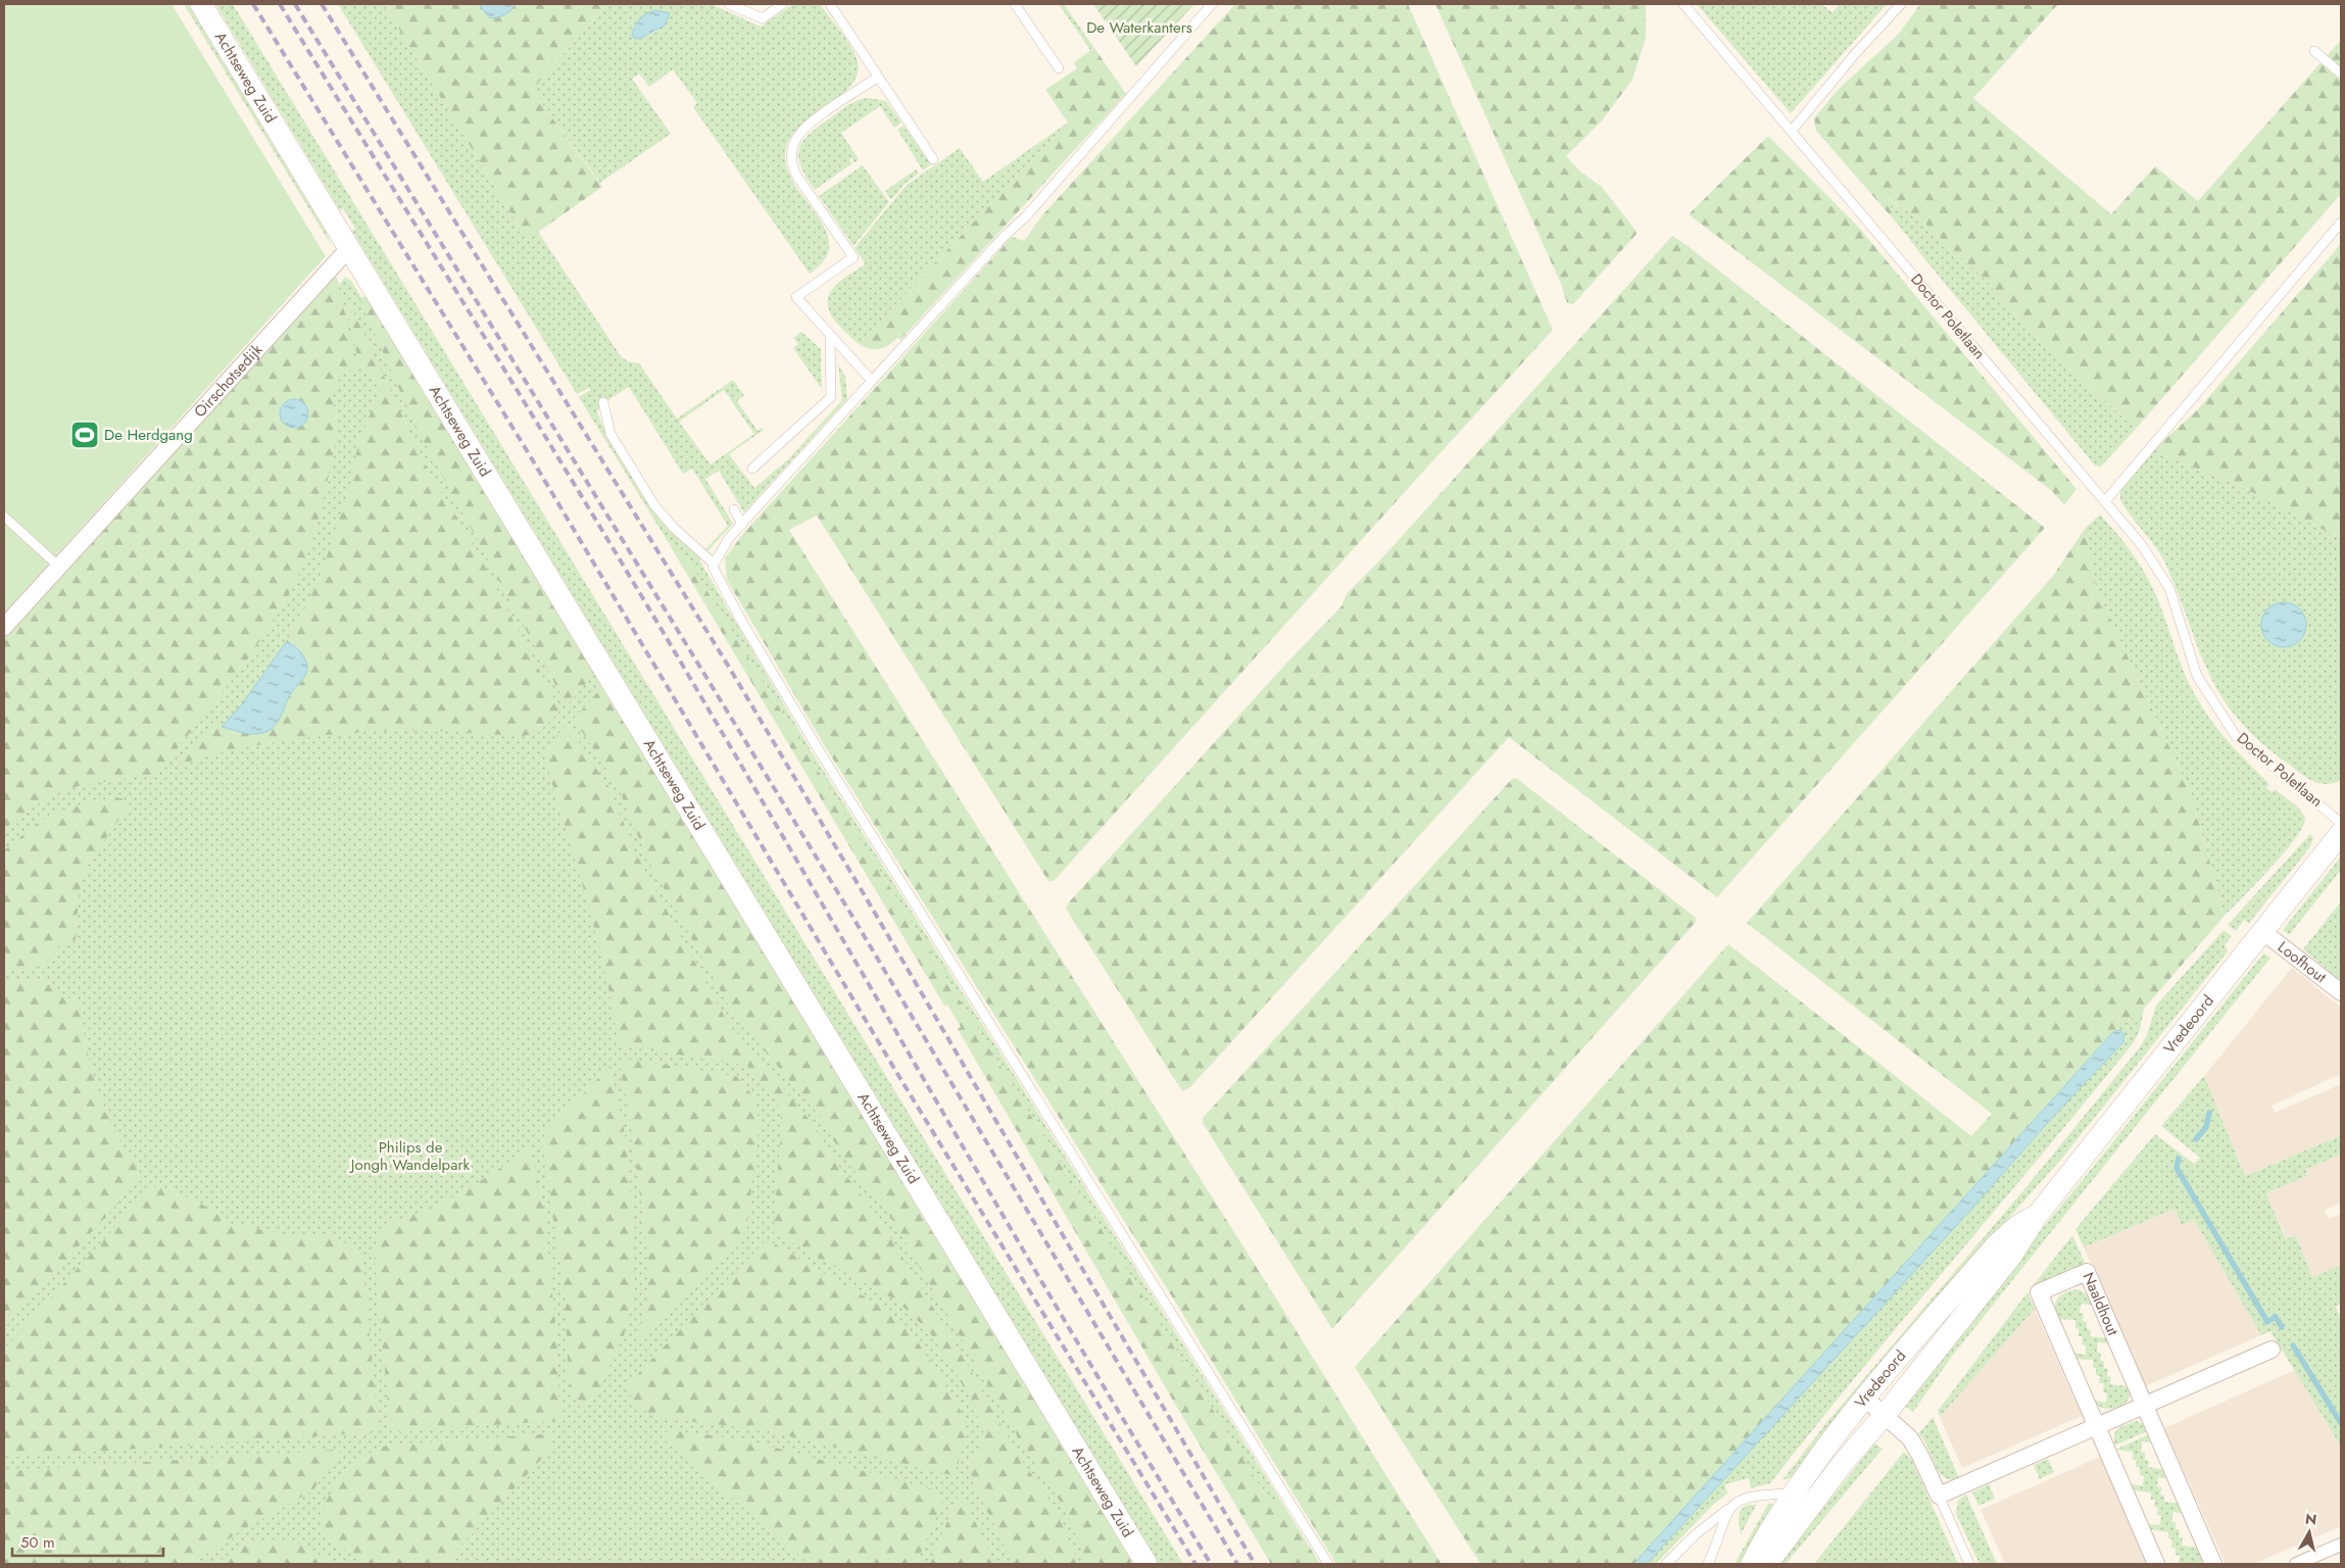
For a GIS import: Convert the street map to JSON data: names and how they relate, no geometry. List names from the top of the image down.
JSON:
{
  "streets": {
    "street": [
      "Achtseweg Zuid",
      "Oirschotsedijk",
      "Loofhout",
      "Vredeoord",
      "Naaldhout"
    ],
    "lane": ["Doctor Poletlaan"]
  },
  "crossings": [
    ["Achtseweg Zuid", "Oirschotsedijk"],
    ["Loofhout", "Vredeoord"]
  ],
  "parks": ["De Waterkanters", "Philips de Jongh Wandelpark"],
  "places": {
    "sports": ["De Herdgang"]
  },
  "scale_bar": "50 m",
  "north": "top"
}
